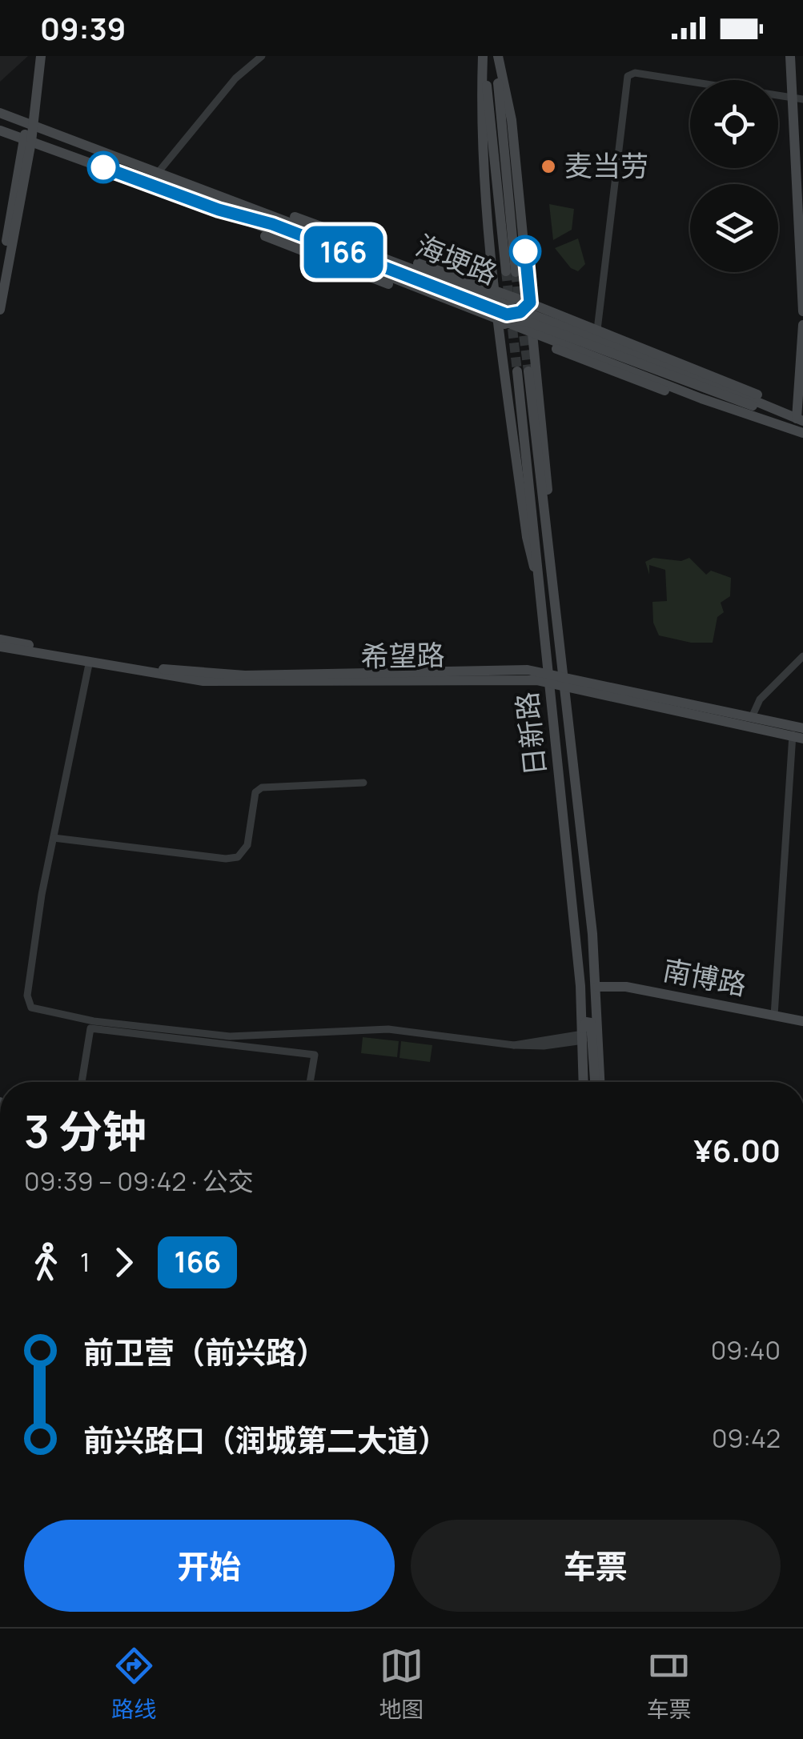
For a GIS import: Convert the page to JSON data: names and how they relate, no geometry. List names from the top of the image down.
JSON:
{
  "streets": {
    "main road": [
      "海埂路",
      "希望路",
      "日新路",
      "南博路"
    ]
  },
  "crossings": [
    ["希望路", "日新路"],
    ["日新路", "南博路"]
  ],
  "places": ["麦当劳"],
  "lines": ["bus line 166"],
  "page": {
    "status": "09:39",
    "on_map": "166",
    "heading": ["3 分钟", "09:39 – 09:42 · 公交", "¥6.00"],
    "legs": ["1", "166"],
    "list": [
      {
        "name": "前卫营（前兴路）",
        "value": "09:40"
      },
      {
        "name": "前兴路口（润城第二大道）",
        "value": "09:42"
      }
    ],
    "buttons": ["开始", "车票"],
    "tabs": ["路线", "地图", "车票"]
  }
}
